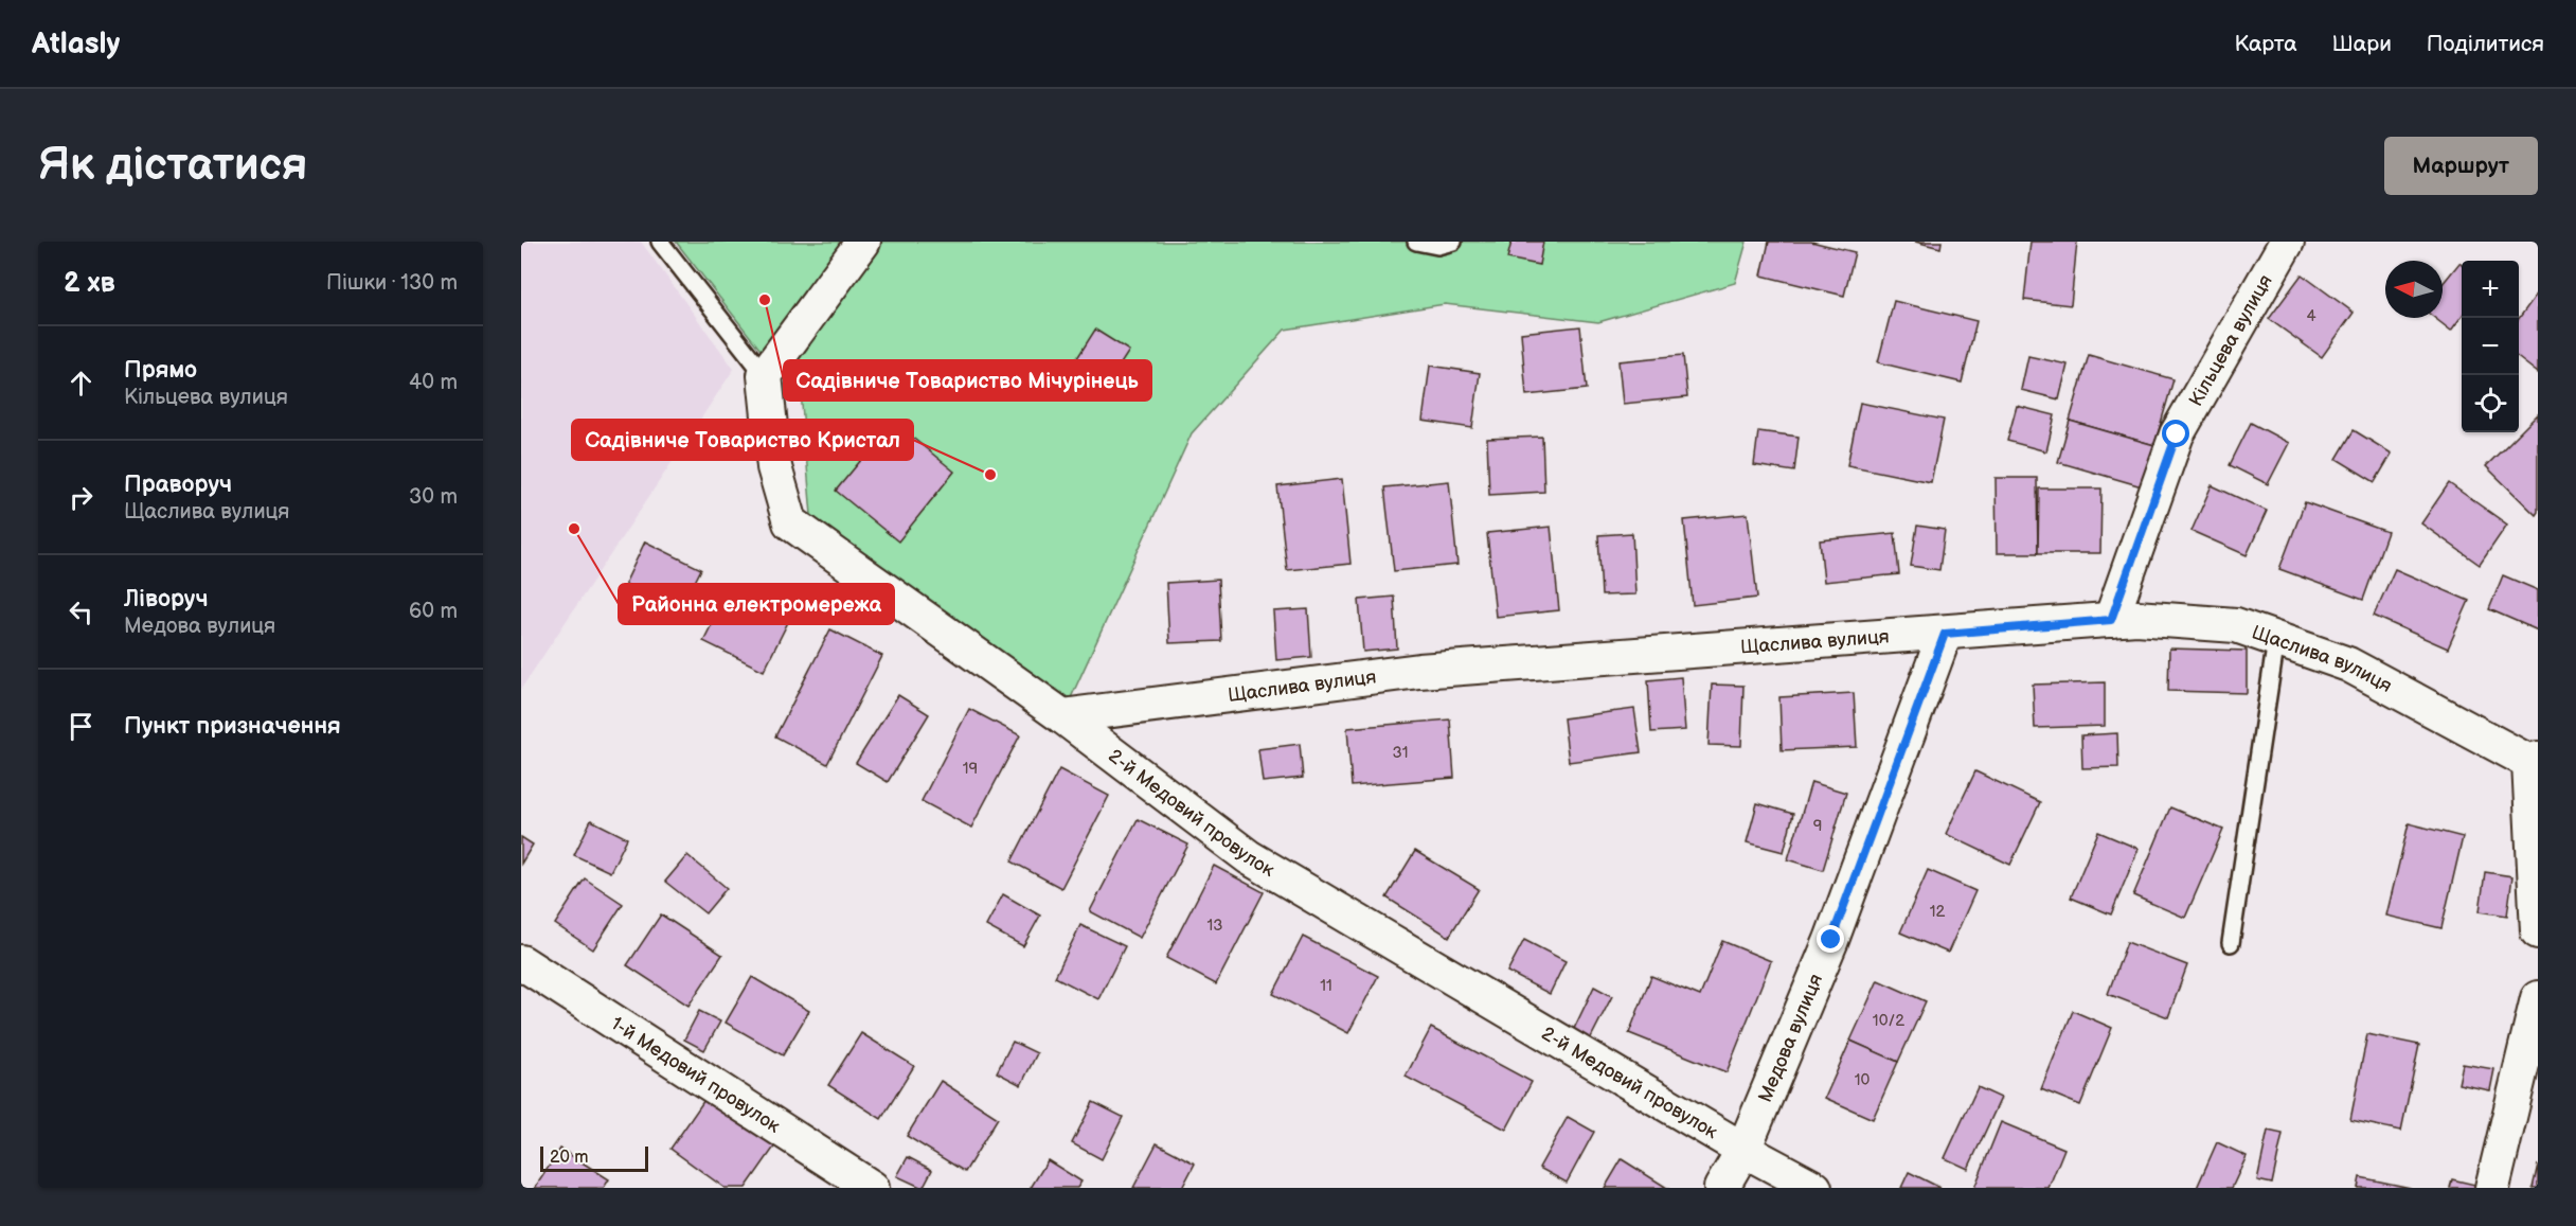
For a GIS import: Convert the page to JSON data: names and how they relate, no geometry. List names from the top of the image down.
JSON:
{
  "streets": {
    "street": [
      "Кільцева вулиця",
      "Щаслива вулиця",
      "2-й Медовий провулок",
      "Медова вулиця",
      "1-й Медовий провулок"
    ]
  },
  "crossings": [
    ["Кільцева вулиця", "Щаслива вулиця"],
    ["Щаслива вулиця", "2-й Медовий провулок"],
    ["Щаслива вулиця", "Медова вулиця"],
    ["2-й Медовий провулок", "Медова вулиця"]
  ],
  "places": ["Садівниче Товариство Мічурінець", "Садівниче Товариство Кристал", "Районна електромережа"],
  "house_numbers": [
    "4",
    "31",
    "19",
    "9",
    "12",
    "13",
    "11",
    "10/2",
    "10"
  ],
  "scale_bar": "20 m",
  "north": "left",
  "page": {
    "header": "Atlasly",
    "nav": ["Карта", "Шари", "Поділитися"],
    "buttons": "Маршрут",
    "title": "Як дістатися",
    "heading": ["2 хв", "Пішки · 130 m"],
    "map_buttons": ["+", "−"],
    "list": [
      ["Прямо", "Кільцева вулиця", "40 m"],
      ["Праворуч", "Щаслива вулиця", "30 m"],
      ["Ліворуч", "Медова вулиця", "60 m"],
      "Пункт призначення"
    ],
    "scale": "20 m"
  }
}
